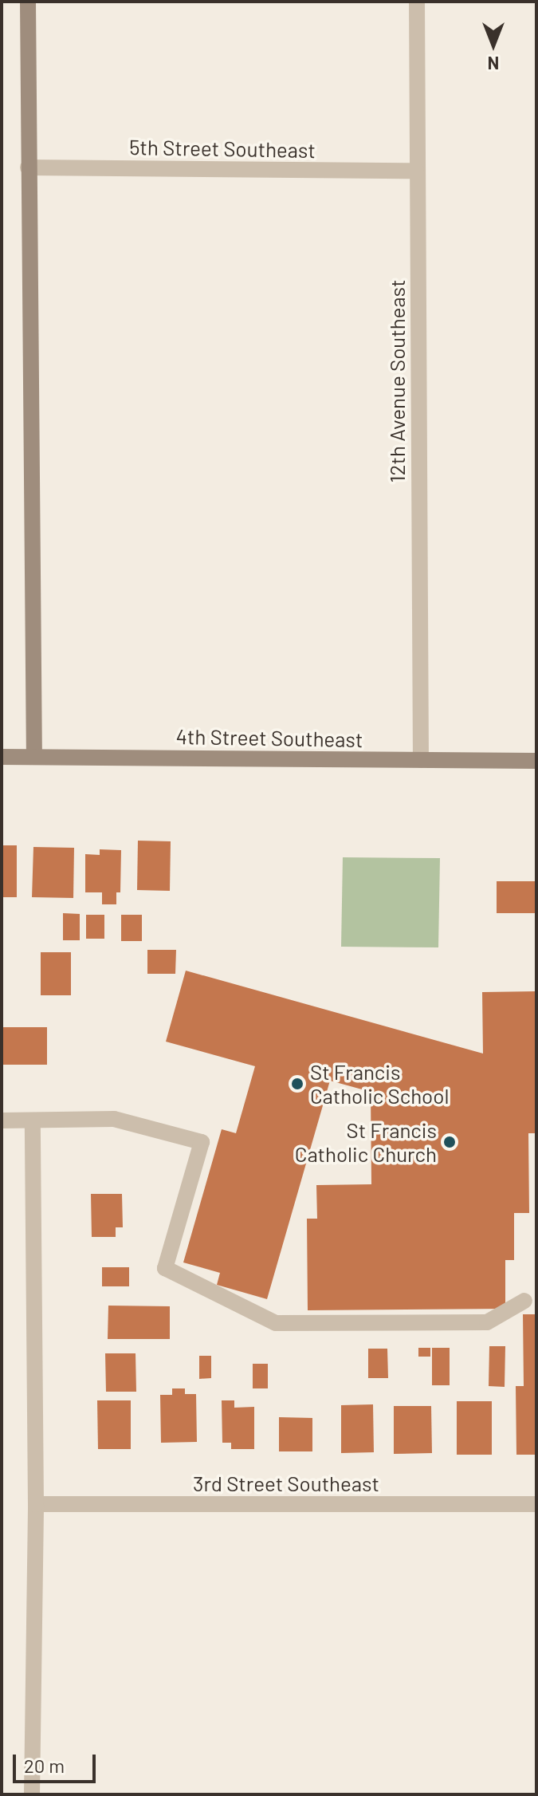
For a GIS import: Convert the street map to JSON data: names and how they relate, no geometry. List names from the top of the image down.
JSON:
{
  "streets": {
    "main road": ["4th Street Southeast"],
    "street": ["5th Street Southeast", "12th Avenue Southeast", "3rd Street Southeast"]
  },
  "crossings": [
    ["5th Street Southeast", "12th Avenue Southeast"],
    ["12th Avenue Southeast", "4th Street Southeast"]
  ],
  "places": ["St Francis Catholic School", "St Francis Catholic Church"],
  "scale_bar": "20 m",
  "north": "bottom"
}
